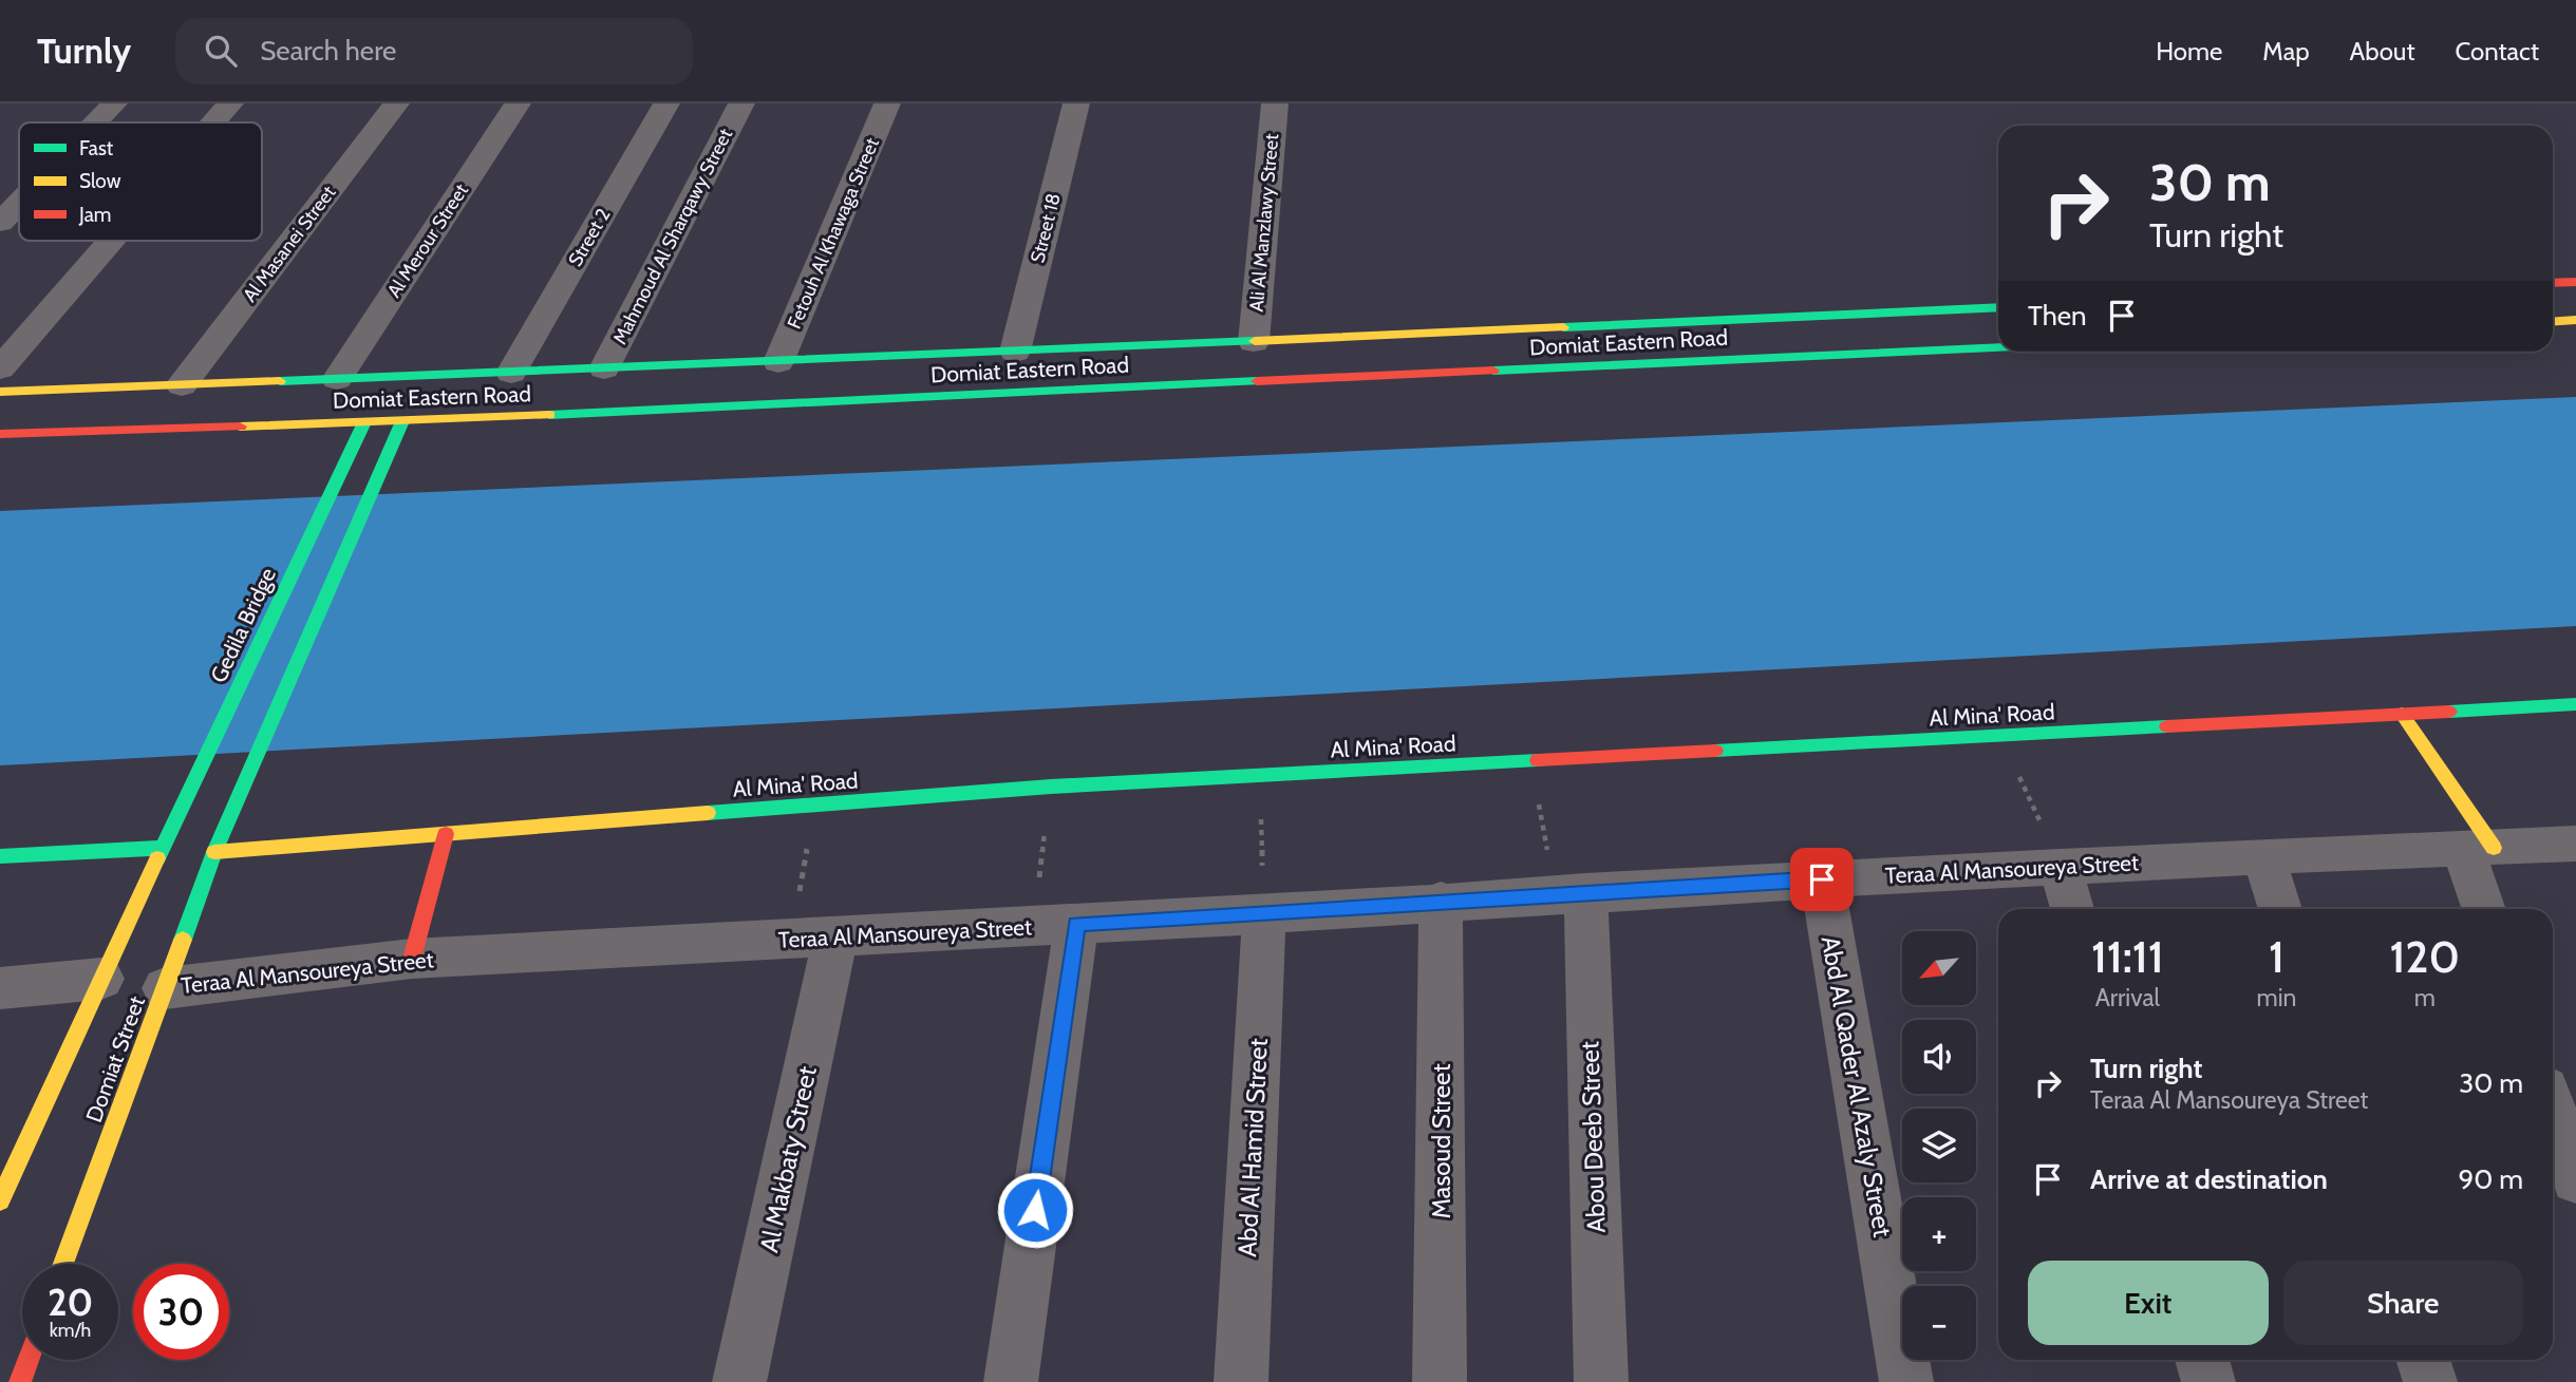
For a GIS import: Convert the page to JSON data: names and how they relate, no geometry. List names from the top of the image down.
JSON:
{
  "streets": {
    "main road": [
      "Domiat Eastern Road",
      "Gedila Bridge",
      "Al Mina' Road",
      "Domiat Street"
    ],
    "street": [
      "Ali Al Manzlawy Street",
      "Street 18",
      "Fetouh Al Khawaga Street",
      "Mahmoud Al Sharqawy Street",
      "Street 2",
      "Al Merour Street",
      "Al Masanei Street",
      "Teraa Al Mansoureya Street",
      "Abd Al Qader Al Azaly Street",
      "Abou Deeb Street",
      "Masoud Street",
      "Abd Al Hamid Street",
      "Al Makbaty Street"
    ]
  },
  "crossings": [
    ["Ali Al Manzlawy Street", "Domiat Eastern Road"],
    ["Street 18", "Domiat Eastern Road"],
    ["Fetouh Al Khawaga Street", "Domiat Eastern Road"],
    ["Mahmoud Al Sharqawy Street", "Domiat Eastern Road"],
    ["Street 2", "Domiat Eastern Road"],
    ["Al Merour Street", "Domiat Eastern Road"],
    ["Al Masanei Street", "Domiat Eastern Road"],
    ["Domiat Eastern Road", "Gedila Bridge"],
    ["Gedila Bridge", "Domiat Street"],
    ["Al Mina' Road", "Domiat Street"],
    ["Teraa Al Mansoureya Street", "Domiat Street"],
    ["Teraa Al Mansoureya Street", "Abd Al Qader Al Azaly Street"],
    ["Teraa Al Mansoureya Street", "Abou Deeb Street"],
    ["Teraa Al Mansoureya Street", "Masoud Street"],
    ["Teraa Al Mansoureya Street", "Abd Al Hamid Street"],
    ["Teraa Al Mansoureya Street", "Al Makbaty Street"]
  ],
  "legend": ["Fast", "Slow", "Jam"],
  "north": "bottom left",
  "page": {
    "header": "Turnly",
    "search": "Search here",
    "nav": [
      "Home",
      "Map",
      "About",
      "Contact"
    ],
    "turn": ["30 m", "Turn right"],
    "then": "Then",
    "eta": [
      "11:11",
      "Arrival",
      "1",
      "min",
      "120",
      "m"
    ],
    "map_buttons": ["+", "−"],
    "list": [
      {
        "name": "Turn right",
        "note": "Teraa Al Mansoureya Street",
        "value": "30 m"
      },
      {
        "name": "Arrive at destination",
        "value": "90 m"
      }
    ],
    "buttons": ["Exit", "Share"],
    "speed": "20 km/h",
    "limit": "30"
  }
}
